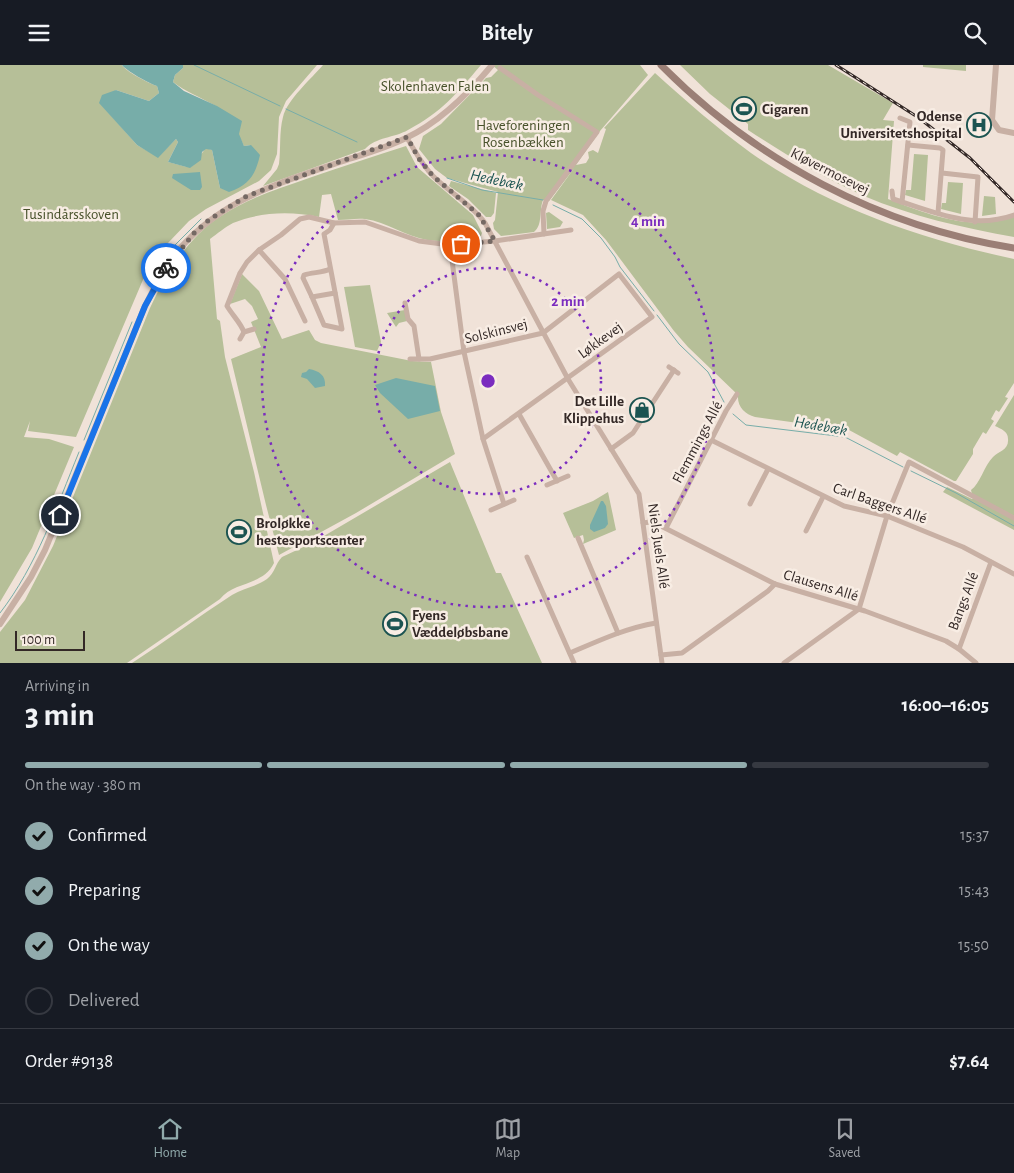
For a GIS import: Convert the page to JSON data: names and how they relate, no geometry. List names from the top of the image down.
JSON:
{
  "streets": {
    "main road": ["Kløvermosevej"],
    "street": [
      "Solskinsvej",
      "Løkkevej",
      "Flemmings Allé",
      "Carl Baggers Allé",
      "Niels Juels Allé",
      "Clausens Allé",
      "Bangs Allé"
    ]
  },
  "crossings": [
    ["Solskinsvej", "Løkkevej"],
    ["Solskinsvej", "Niels Juels Allé"],
    ["Løkkevej", "Niels Juels Allé"],
    ["Flemmings Allé", "Carl Baggers Allé"],
    ["Flemmings Allé", "Clausens Allé"],
    ["Carl Baggers Allé", "Bangs Allé"],
    ["Niels Juels Allé", "Clausens Allé"],
    ["Clausens Allé", "Bangs Allé"]
  ],
  "water": ["Hedebæk"],
  "parks": ["Skolenhaven Falen", "Haveforeningen Rosenbækken", "Tusindårsskoven"],
  "places": {
    "sports": ["Cigaren", "Broløkke hestesportscenter", "Fyens Væddeløbsbane"],
    "hospital": ["Odense Universitetshospital"],
    "shop": ["Det Lille Klippehus"]
  },
  "scale_bar": "100 m",
  "page": {
    "header": "Bitely",
    "scale": "100 m",
    "heading": ["3 min", "Arriving in", "16:00–16:05"],
    "panel": ["Order #9138", "$7.64"],
    "bar": "On the way · 380 m",
    "list": [
      ["Confirmed", "15:37"],
      ["Preparing", "15:43"],
      ["On the way", "15:50"],
      "Delivered"
    ],
    "tabs": ["Home", "Map", "Saved"]
  },
  "rings": ["4 min", "2 min"]
}
